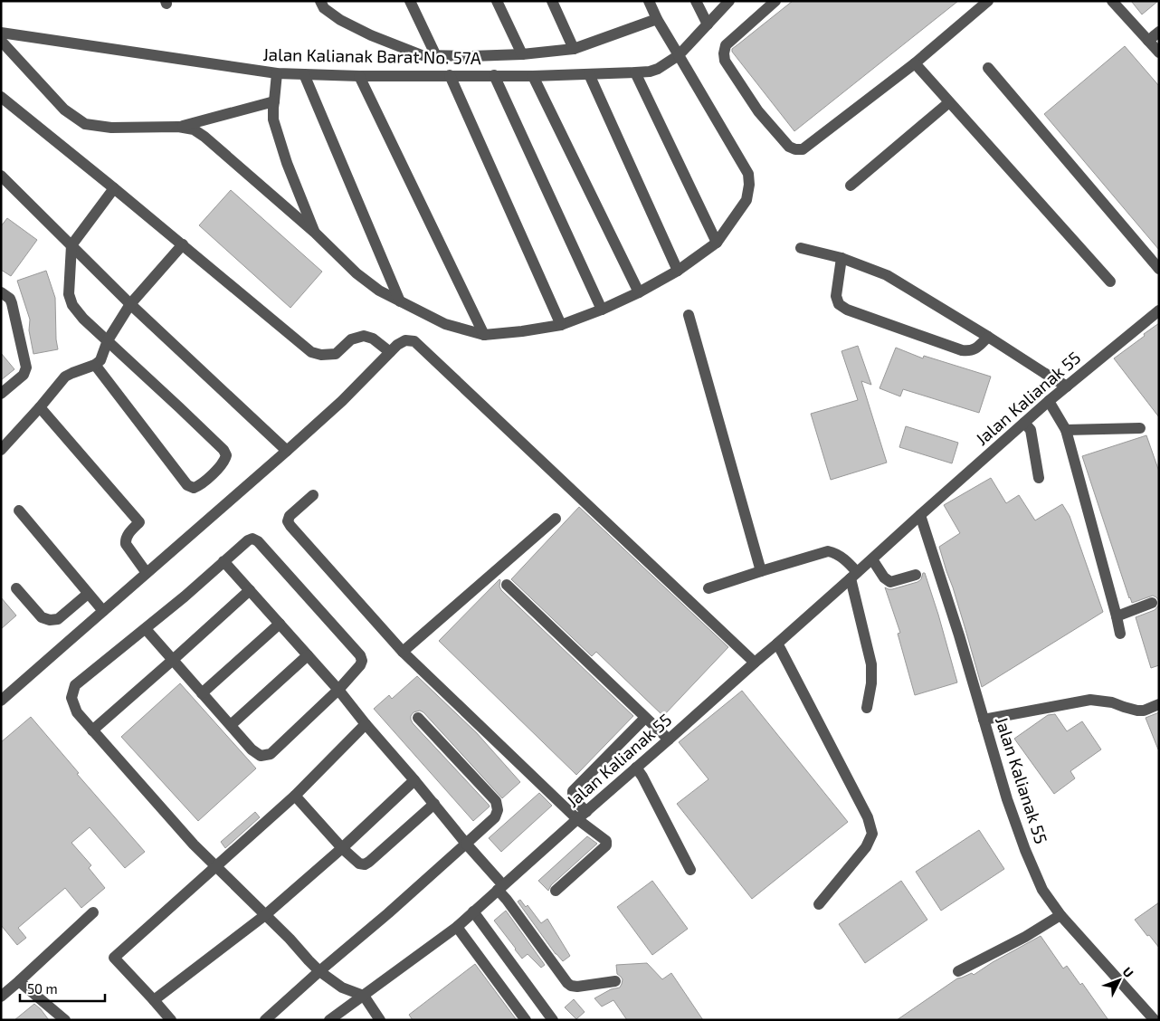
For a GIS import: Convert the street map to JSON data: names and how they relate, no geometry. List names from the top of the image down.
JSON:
{
  "streets": {
    "lane": ["Jalan Kalianak Barat No. 57A", "Jalan Kalianak 55"]
  },
  "scale_bar": "50 m",
  "north": "top right"
}
